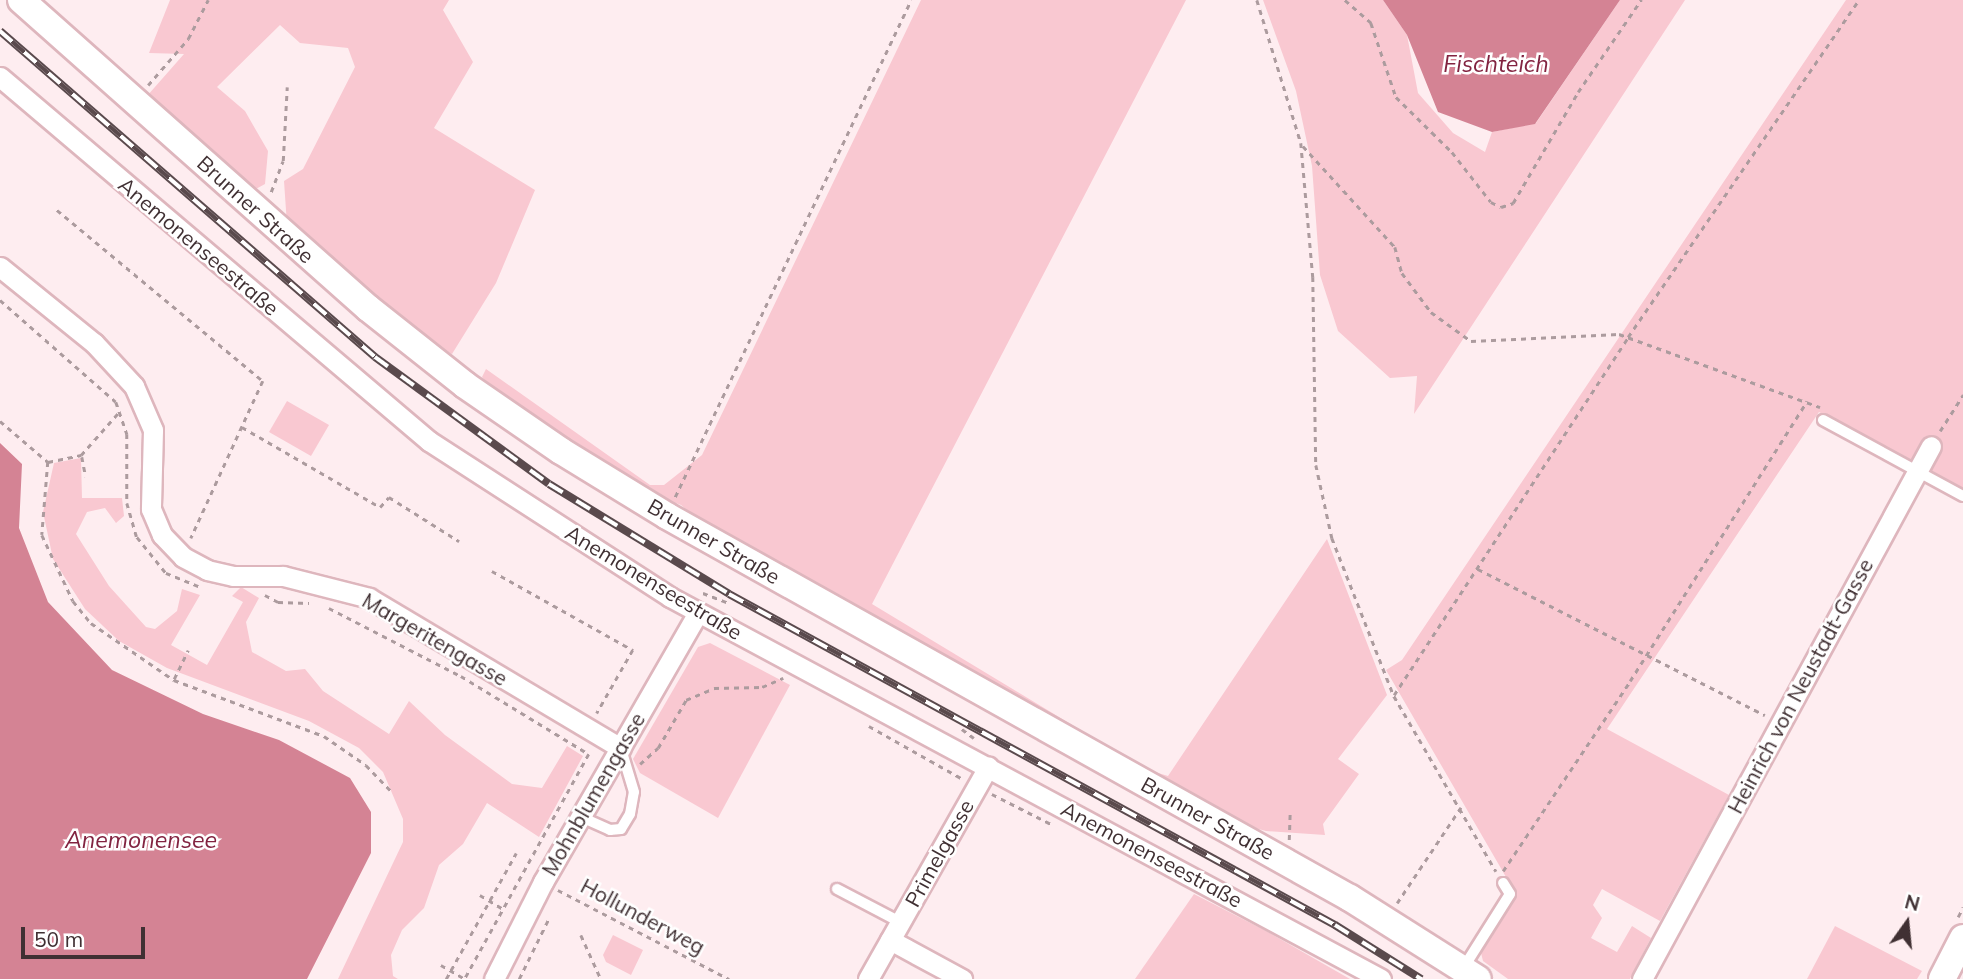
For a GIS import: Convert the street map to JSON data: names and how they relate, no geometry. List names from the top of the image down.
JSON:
{
  "streets": {
    "main road": ["Brunner Straße"],
    "street": [
      "Anemonenseestraße",
      "Margeritengasse",
      "Heinrich von Neustadt-Gasse",
      "Mohnblumengasse",
      "Primelgasse"
    ],
    "path": ["Hollunderweg"]
  },
  "crossings": [
    ["Anemonenseestraße", "Mohnblumengasse"],
    ["Anemonenseestraße", "Primelgasse"],
    ["Margeritengasse", "Mohnblumengasse"],
    ["Mohnblumengasse", "Hollunderweg"]
  ],
  "water": ["Fischteich", "Anemonensee"],
  "scale_bar": "50 m",
  "north": "top"
}
